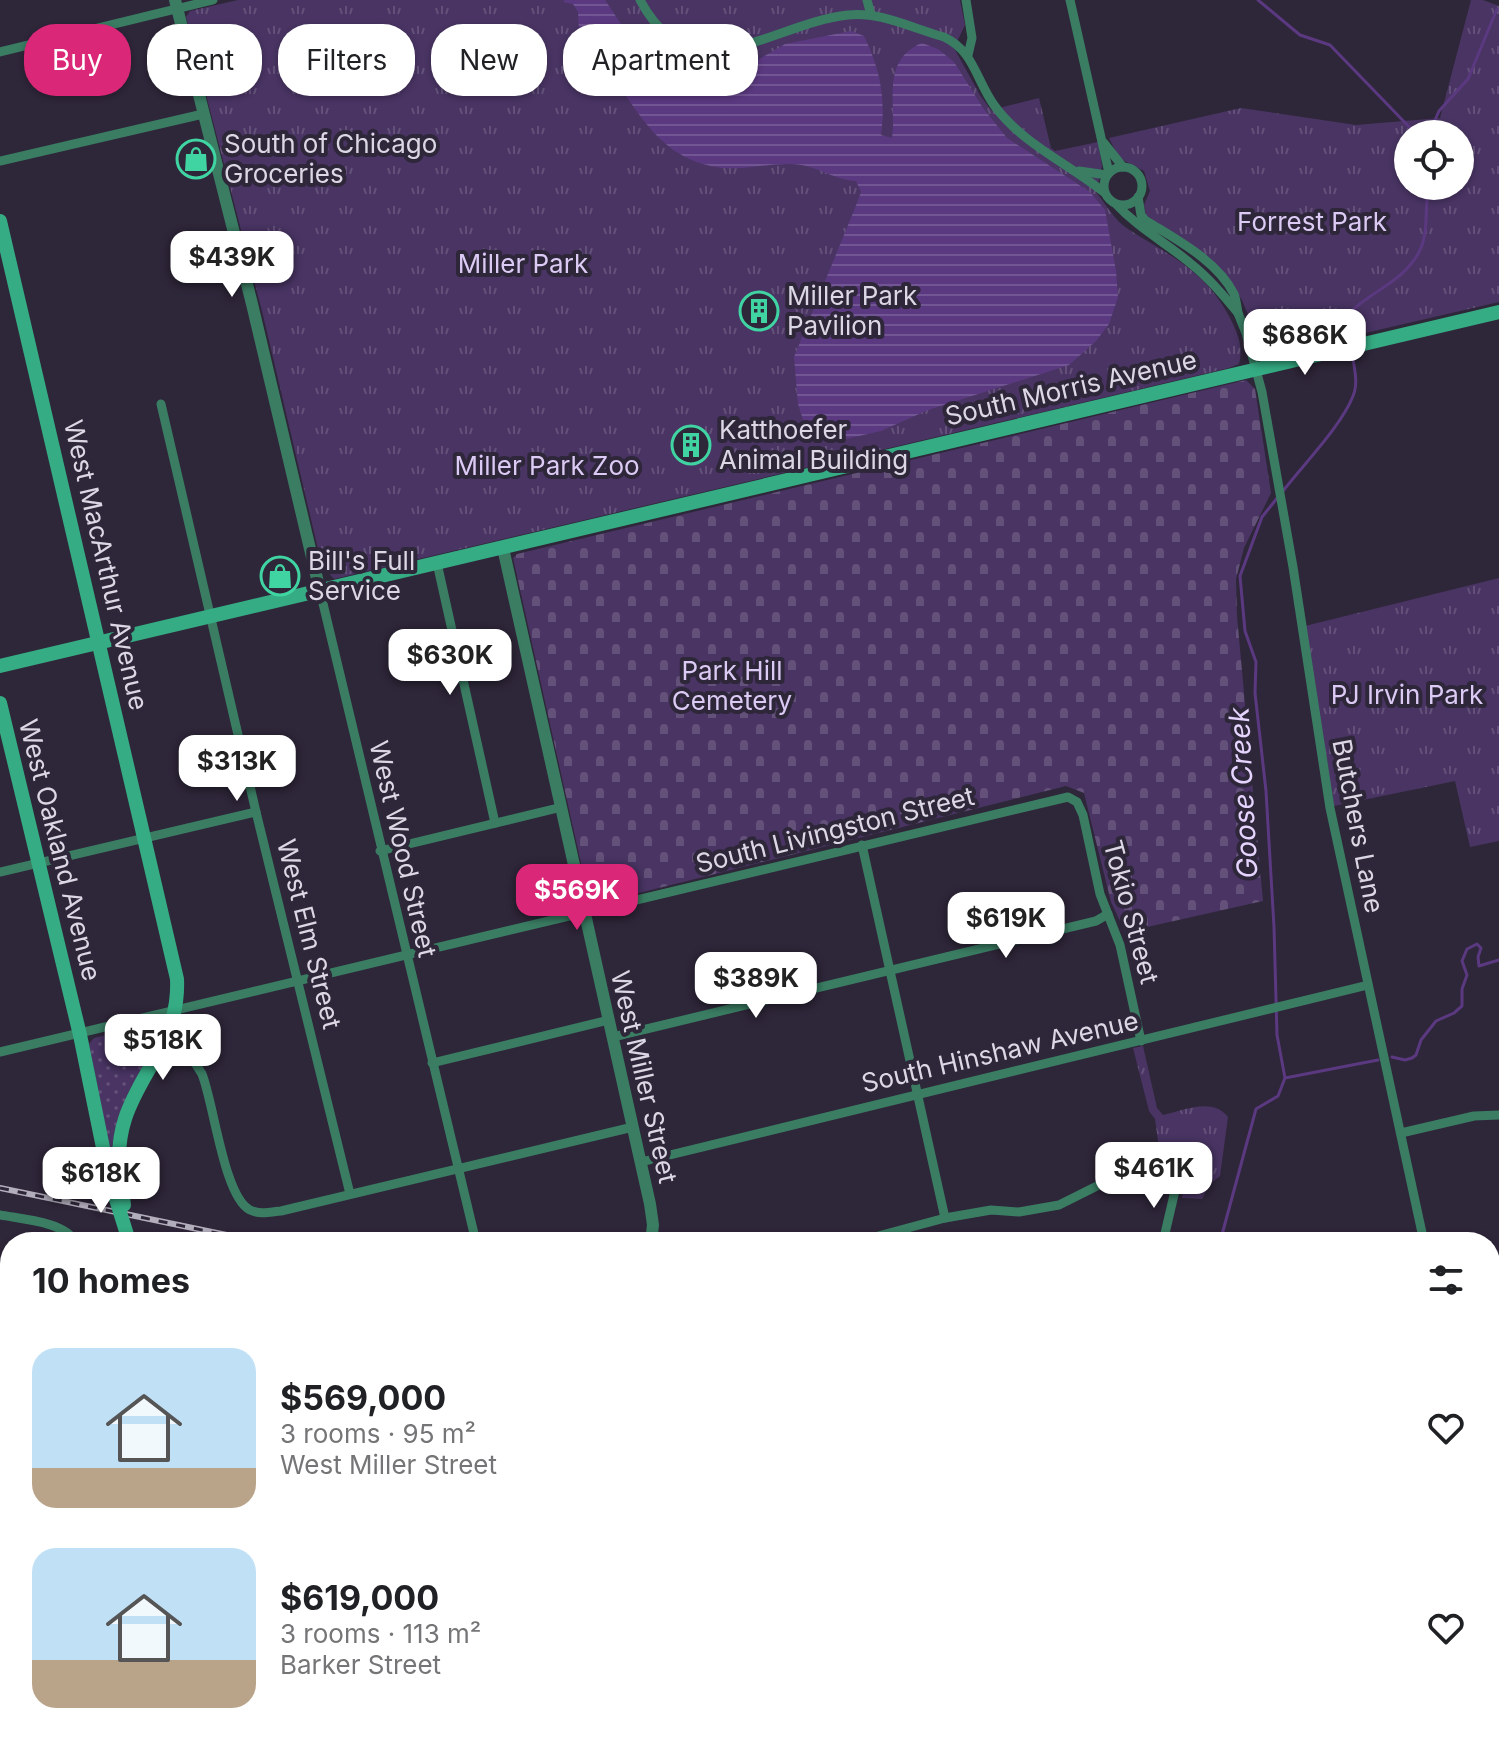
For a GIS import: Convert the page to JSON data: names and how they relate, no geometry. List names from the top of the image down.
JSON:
{
  "streets": {
    "main road": ["South Morris Avenue", "West MacArthur Avenue", "West Oakland Avenue"],
    "street": [
      "Butchers Lane",
      "South Livingston Street",
      "West Wood Street",
      "Tokio Street",
      "West Elm Street",
      "South Hinshaw Avenue",
      "West Miller Street"
    ]
  },
  "crossings": [
    ["South Morris Avenue", "West MacArthur Avenue"],
    ["South Morris Avenue", "Butchers Lane"],
    ["South Morris Avenue", "West Wood Street"],
    ["South Morris Avenue", "West Elm Street"],
    ["South Morris Avenue", "West Miller Street"],
    ["West MacArthur Avenue", "South Livingston Street"],
    ["West MacArthur Avenue", "West Oakland Avenue"],
    ["Butchers Lane", "South Hinshaw Avenue"],
    ["South Livingston Street", "West Wood Street"],
    ["South Livingston Street", "West Oakland Avenue"],
    ["South Livingston Street", "Tokio Street"],
    ["South Livingston Street", "West Elm Street"],
    ["South Livingston Street", "West Miller Street"],
    ["Tokio Street", "South Hinshaw Avenue"],
    ["South Hinshaw Avenue", "West Miller Street"]
  ],
  "water": ["Goose Creek"],
  "parks": [
    "Forrest Park",
    "Miller Park",
    "Miller Park Zoo",
    "Park Hill Cemetery",
    "PJ Irvin Park"
  ],
  "places": {
    "shop": ["South of Chicago Groceries", "Bill's Full Service"],
    "building": ["Miller Park Pavilion", "Katthoefer Animal Building"]
  },
  "page": {
    "chip": [
      "Buy",
      "Rent",
      "Filters",
      "New",
      "Apartment"
    ],
    "price": [
      "$439K",
      "$686K",
      "$630K",
      "$313K",
      "$569K",
      "$619K",
      "$389K",
      "$518K",
      "$461K",
      "$618K"
    ],
    "heading": "10 homes",
    "list": [
      {
        "name": "$569,000",
        "note": "3 rooms · 95 m² · West Miller Street"
      },
      {
        "name": "$619,000",
        "note": "3 rooms · 113 m² · Barker Street"
      }
    ]
  }
}
